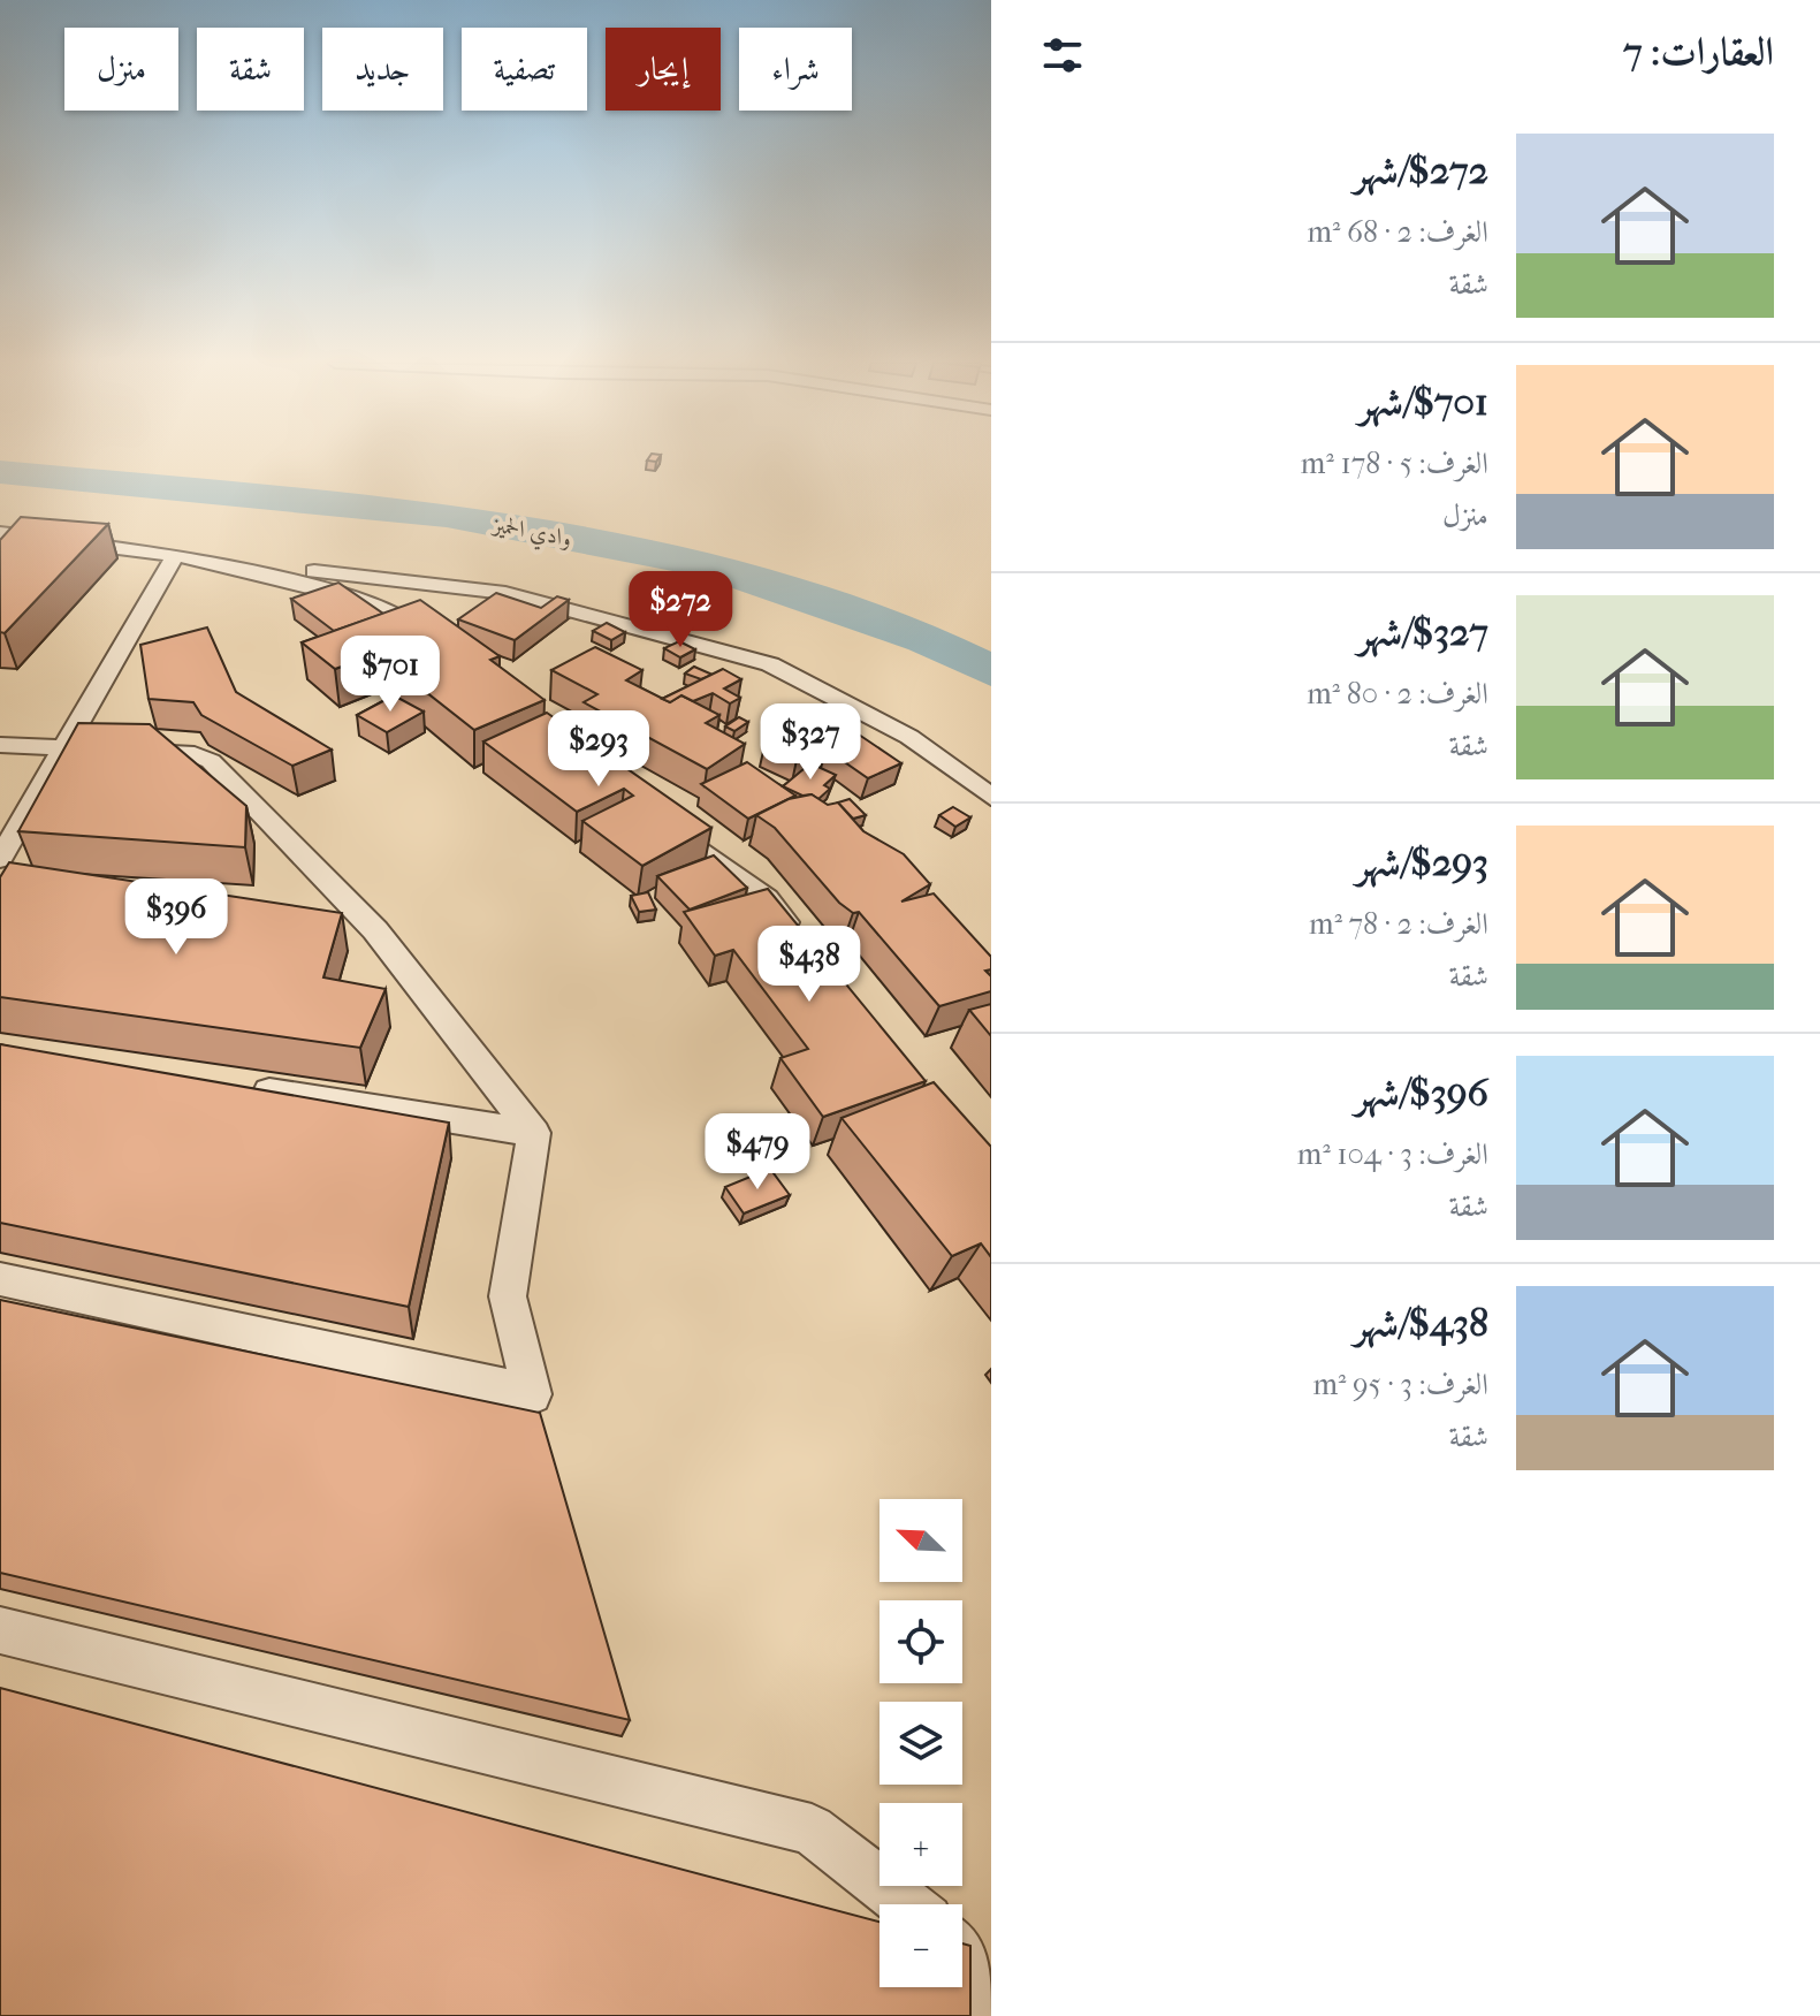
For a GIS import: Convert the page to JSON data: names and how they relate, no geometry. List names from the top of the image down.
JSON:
{
  "water": ["وادي الحميز"],
  "north": "top left",
  "page": {
    "heading": "العقارات: 7",
    "chip": [
      "شراء",
      "إيجار",
      "تصفية",
      "جديد",
      "شقة",
      "منزل"
    ],
    "list": [
      {
        "name": "$272/شهر",
        "note": "الغرف: 2 · 68 m² · شقة"
      },
      {
        "name": "$701/شهر",
        "note": "الغرف: 5 · 178 m² · منزل"
      },
      {
        "name": "$327/شهر",
        "note": "الغرف: 2 · 80 m² · شقة"
      },
      {
        "name": "$293/شهر",
        "note": "الغرف: 2 · 78 m² · شقة"
      },
      {
        "name": "$396/شهر",
        "note": "الغرف: 3 · 104 m² · شقة"
      },
      {
        "name": "$438/شهر",
        "note": "الغرف: 3 · 95 m² · شقة"
      }
    ],
    "price": [
      "$272",
      "$701",
      "$327",
      "$293",
      "$396",
      "$438",
      "$479"
    ],
    "map_buttons": ["+", "−"]
  }
}
